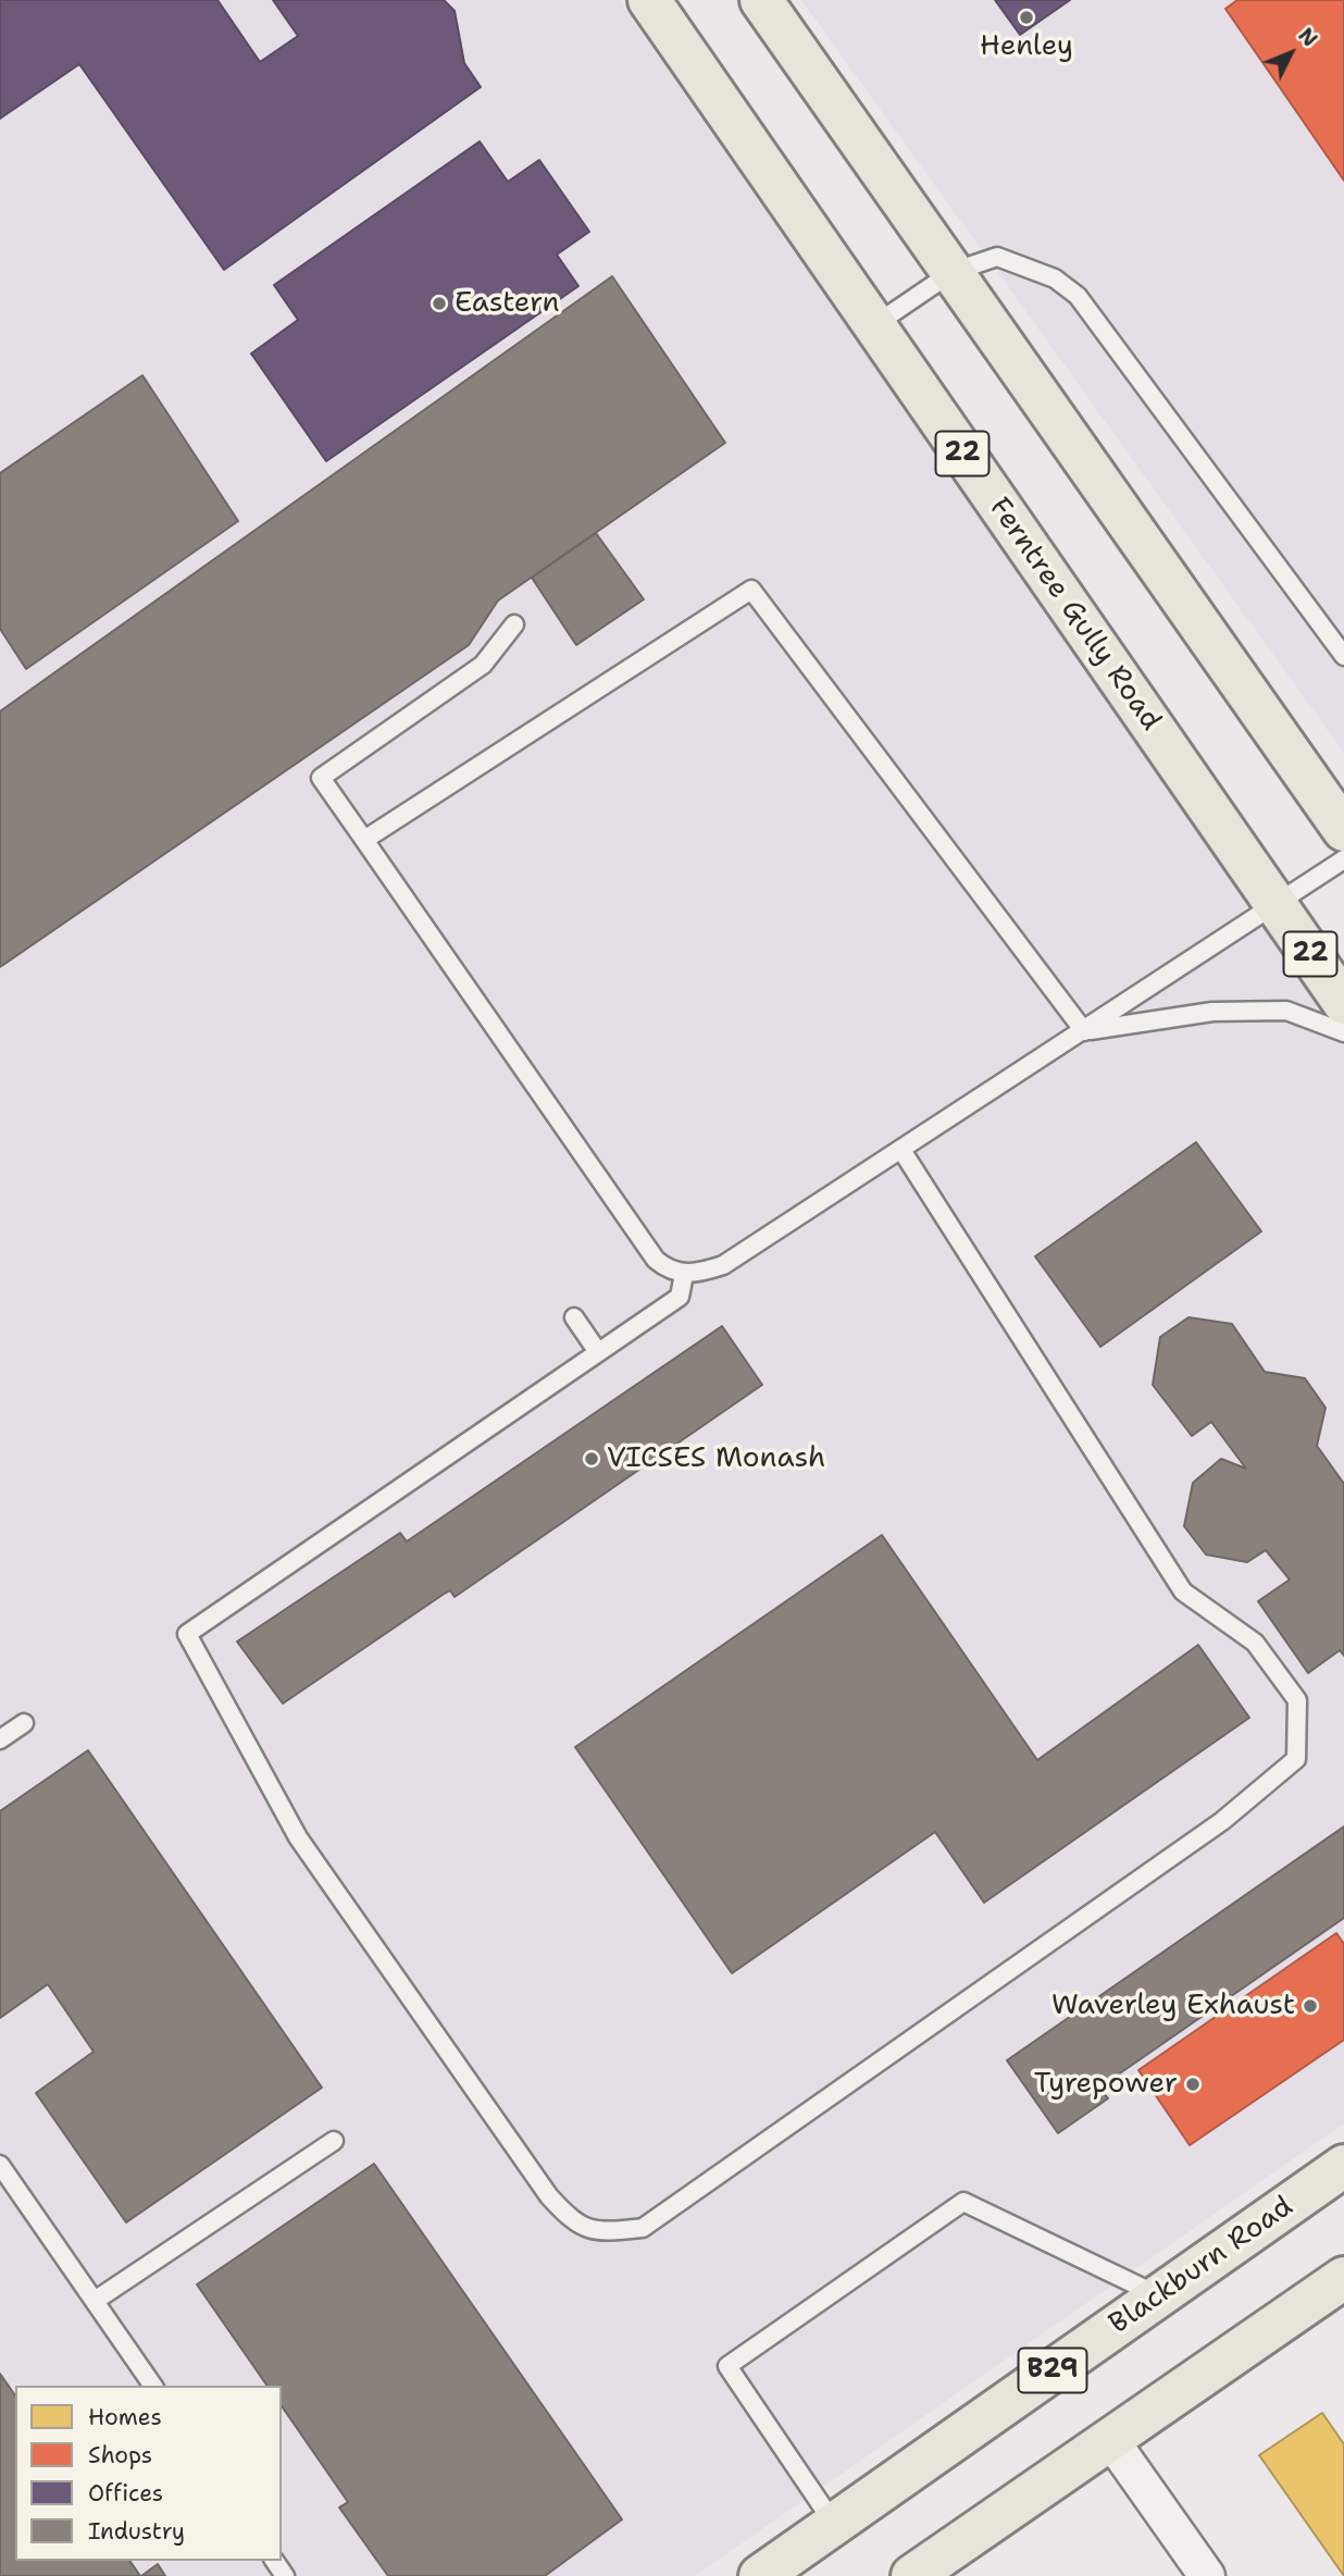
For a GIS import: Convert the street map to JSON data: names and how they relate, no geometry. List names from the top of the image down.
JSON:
{
  "streets": {
    "main road": [
      "22",
      "Ferntree Gully Road",
      "Blackburn Road",
      "B29"
    ]
  },
  "places": [
    "Henley",
    "Eastern",
    "VICSES Monash",
    "Waverley Exhaust",
    "Tyrepower"
  ],
  "legend": [
    "Homes",
    "Shops",
    "Offices",
    "Industry"
  ],
  "north": "top right"
}
